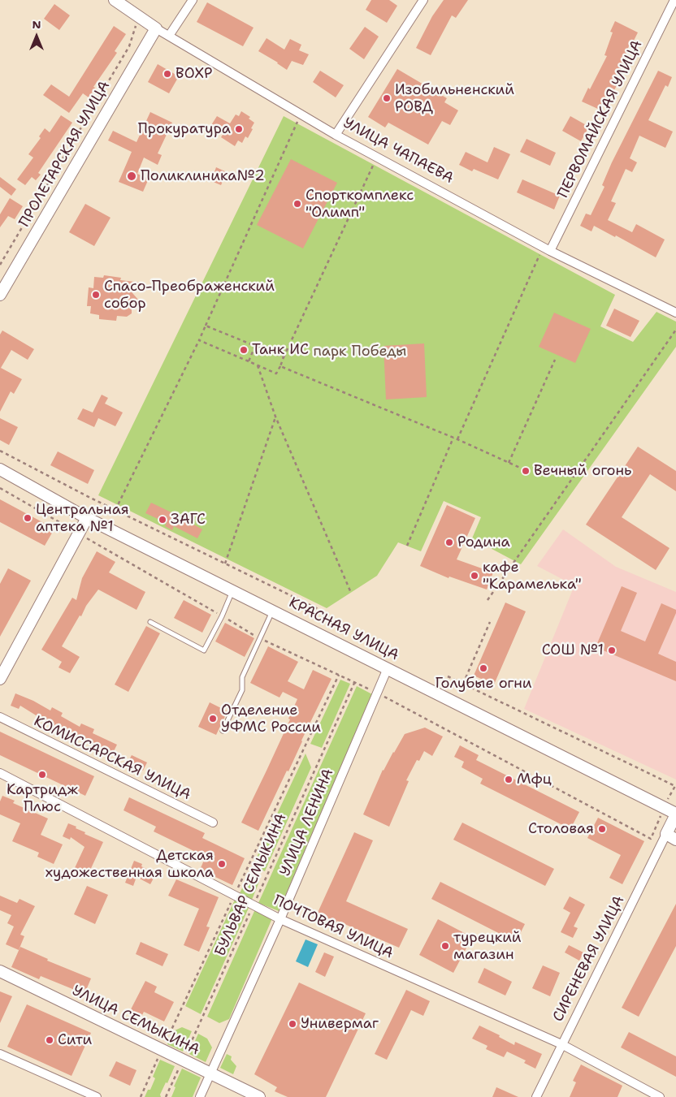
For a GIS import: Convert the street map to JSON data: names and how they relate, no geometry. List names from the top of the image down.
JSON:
{
  "streets": {
    "street": [
      "ПЕРВОМАЙСКАЯ УЛИЦА",
      "УЛИЦА ЧАПАЕВА",
      "ПРОЛЕТАРСКАЯ УЛИЦА",
      "КРАСНАЯ УЛИЦА",
      "КОМИССАРСКАЯ УЛИЦА",
      "УЛИЦА ЛЕНИНА",
      "ПОЧТОВАЯ УЛИЦА",
      "СИРЕНЕВАЯ УЛИЦА",
      "УЛИЦА СЕМЫКИНА"
    ],
    "path": ["БУЛЬВАР СЕМЫКИНА"]
  },
  "crossings": [
    ["ПЕРВОМАЙСКАЯ УЛИЦА", "УЛИЦА ЧАПАЕВА"],
    ["УЛИЦА ЧАПАЕВА", "ПРОЛЕТАРСКАЯ УЛИЦА"],
    ["КРАСНАЯ УЛИЦА", "УЛИЦА ЛЕНИНА"],
    ["УЛИЦА ЛЕНИНА", "ПОЧТОВАЯ УЛИЦА"],
    ["УЛИЦА ЛЕНИНА", "УЛИЦА СЕМЫКИНА"],
    ["БУЛЬВАР СЕМЫКИНА", "ПОЧТОВАЯ УЛИЦА"],
    ["БУЛЬВАР СЕМЫКИНА", "УЛИЦА СЕМЫКИНА"],
    ["ПОЧТОВАЯ УЛИЦА", "СИРЕНЕВАЯ УЛИЦА"]
  ],
  "parks": ["парк Победы"],
  "places": [
    "ВОХР",
    "Изобильненский РОВД",
    "Прокуратура",
    "Поликлиника№2",
    "Спорткомплекс \"Олимп\"",
    "Спасо-Преображенский собор",
    "Танк ИС",
    "Вечный огонь",
    "Центральная аптека №1",
    "ЗАГС",
    "Родина",
    "кафе \"Карамелька\"",
    "СОШ №1",
    "Голубые огни",
    "Отделение УФМС России",
    "Картридж Плюс",
    "Мфц",
    "Столовая",
    "Детская художественная школа",
    "турецкий магазин",
    "Универмаг",
    "Сити"
  ],
  "north": "top"
}
